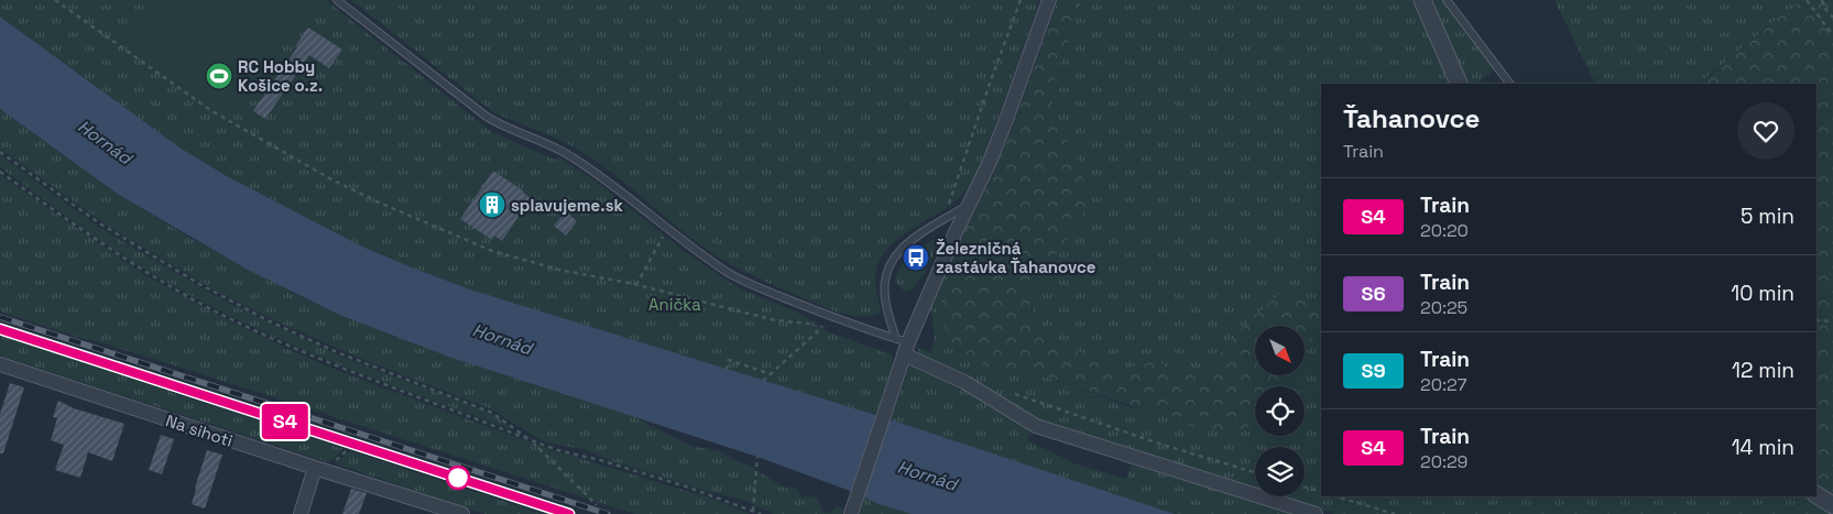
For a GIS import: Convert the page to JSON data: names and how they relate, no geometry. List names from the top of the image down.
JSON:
{
  "streets": {
    "street": ["Na sihoti"]
  },
  "water": ["Hornád"],
  "parks": ["Anička"],
  "places": {
    "sports": ["RC Hobby Košice o.z."],
    "building": ["splavujeme.sk"],
    "bus stop": ["Železničná zastávka Ťahanovce"]
  },
  "north": "bottom right",
  "page": {
    "on_map": "S4",
    "heading": ["Ťahanovce", "Train"],
    "list": [
      {
        "mark": "S4",
        "name": "Train",
        "note": "20:20",
        "value": "5 min"
      },
      {
        "mark": "S6",
        "name": "Train",
        "note": "20:25",
        "value": "10 min"
      },
      {
        "mark": "S9",
        "name": "Train",
        "note": "20:27",
        "value": "12 min"
      },
      {
        "mark": "S4",
        "name": "Train",
        "note": "20:29",
        "value": "14 min"
      }
    ]
  }
}
